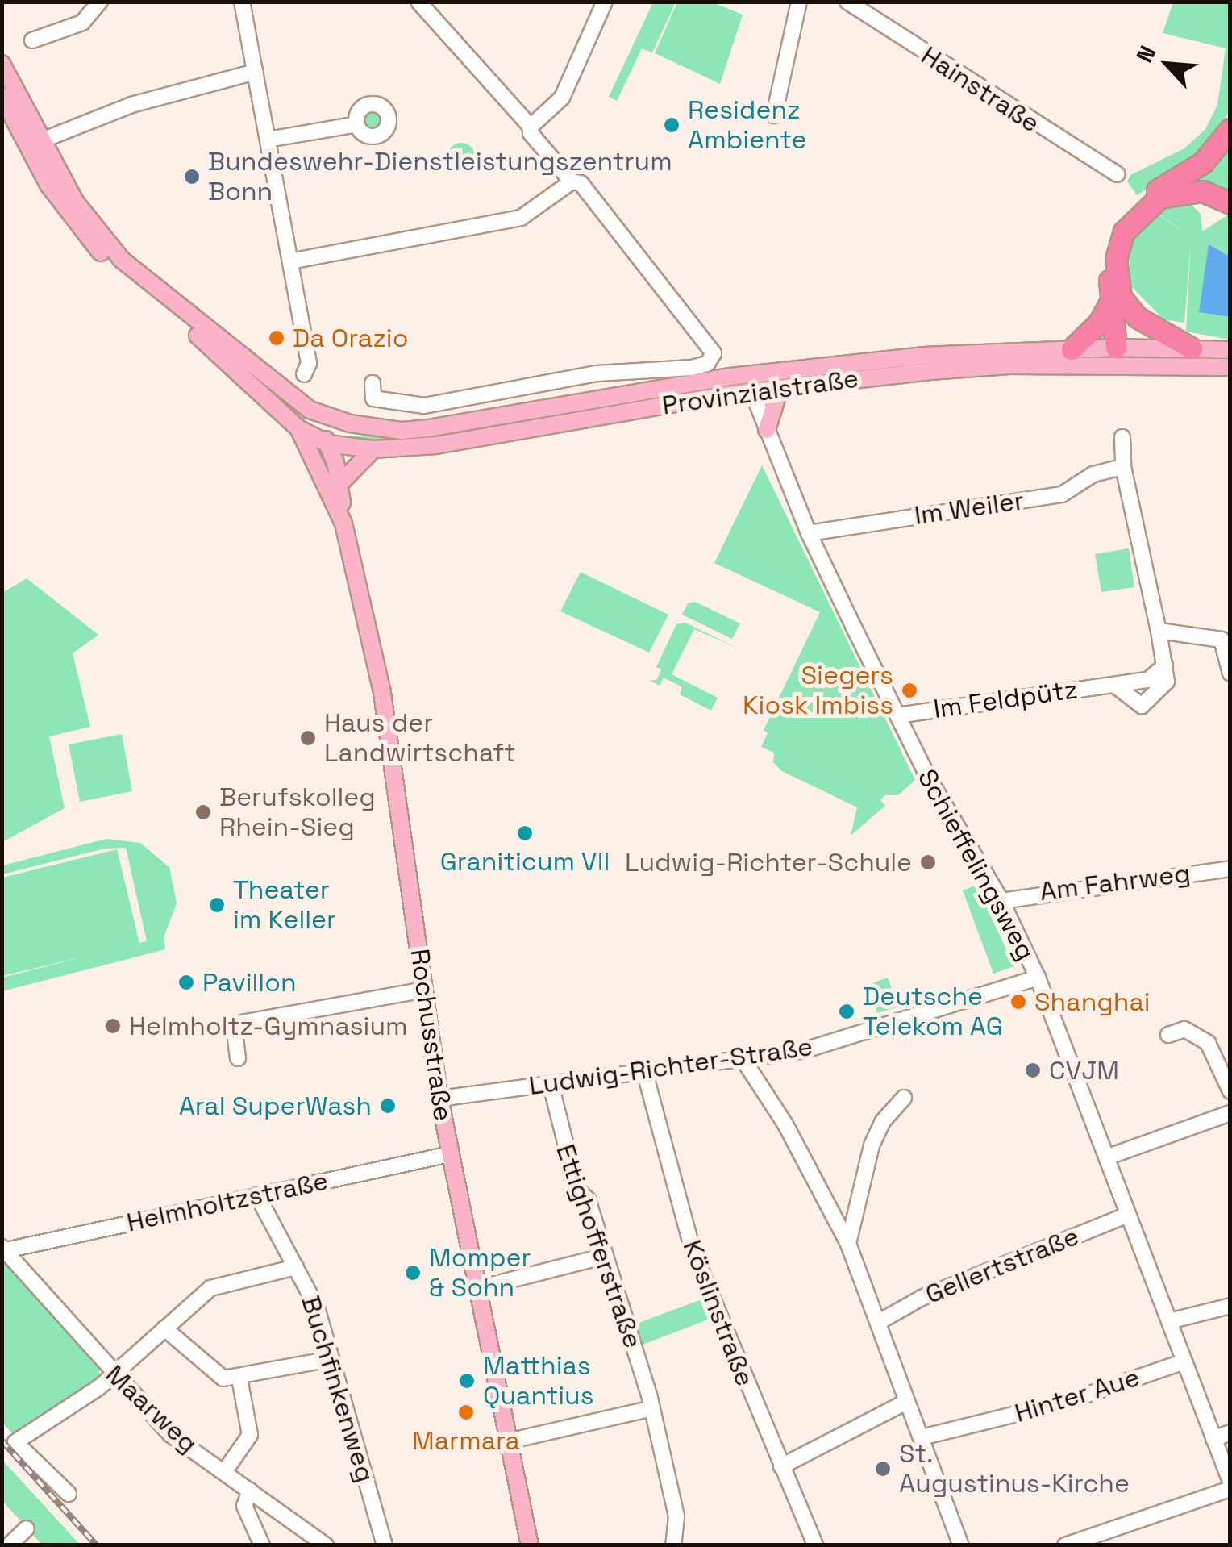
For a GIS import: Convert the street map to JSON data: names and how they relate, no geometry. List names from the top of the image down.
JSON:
{
  "streets": {
    "main road": ["Provinzialstraße", "Rochusstraße"],
    "street": [
      "Hainstraße",
      "Im Weiler",
      "Im Feldpütz",
      "Schieffelingsweg",
      "Am Fahrweg",
      "Ludwig-Richter-Straße",
      "Helmholtzstraße",
      "Ettighofferstraße",
      "Gellertstraße",
      "Köslinstraße",
      "Buchfinkenweg",
      "Hinter Aue",
      "Maarweg"
    ]
  },
  "crossings": [
    ["Provinzialstraße", "Schieffelingsweg"],
    ["Provinzialstraße", "Rochusstraße"],
    ["Im Weiler", "Schieffelingsweg"],
    ["Im Feldpütz", "Schieffelingsweg"],
    ["Schieffelingsweg", "Am Fahrweg"],
    ["Schieffelingsweg", "Ludwig-Richter-Straße"],
    ["Schieffelingsweg", "Gellertstraße"],
    ["Schieffelingsweg", "Hinter Aue"],
    ["Rochusstraße", "Ludwig-Richter-Straße"],
    ["Rochusstraße", "Helmholtzstraße"],
    ["Ludwig-Richter-Straße", "Ettighofferstraße"],
    ["Ludwig-Richter-Straße", "Köslinstraße"],
    ["Helmholtzstraße", "Buchfinkenweg"],
    ["Helmholtzstraße", "Maarweg"]
  ],
  "places": [
    "Residenz Ambiente",
    "Bundeswehr-Dienstleistungszentrum Bonn",
    "Da Orazio",
    "Siegers Kiosk Imbiss",
    "Haus der Landwirtschaft",
    "Berufskolleg Rhein-Sieg",
    "Graniticum VII",
    "Ludwig-Richter-Schule",
    "Theater im Keller",
    "Pavillon",
    "Shanghai",
    "Deutsche Telekom AG",
    "Helmholtz-Gymnasium",
    "CVJM",
    "Aral SuperWash",
    "Momper & Sohn",
    "Matthias Quantius",
    "Marmara",
    "St. Augustinus-Kirche"
  ],
  "north": "top left"
}
